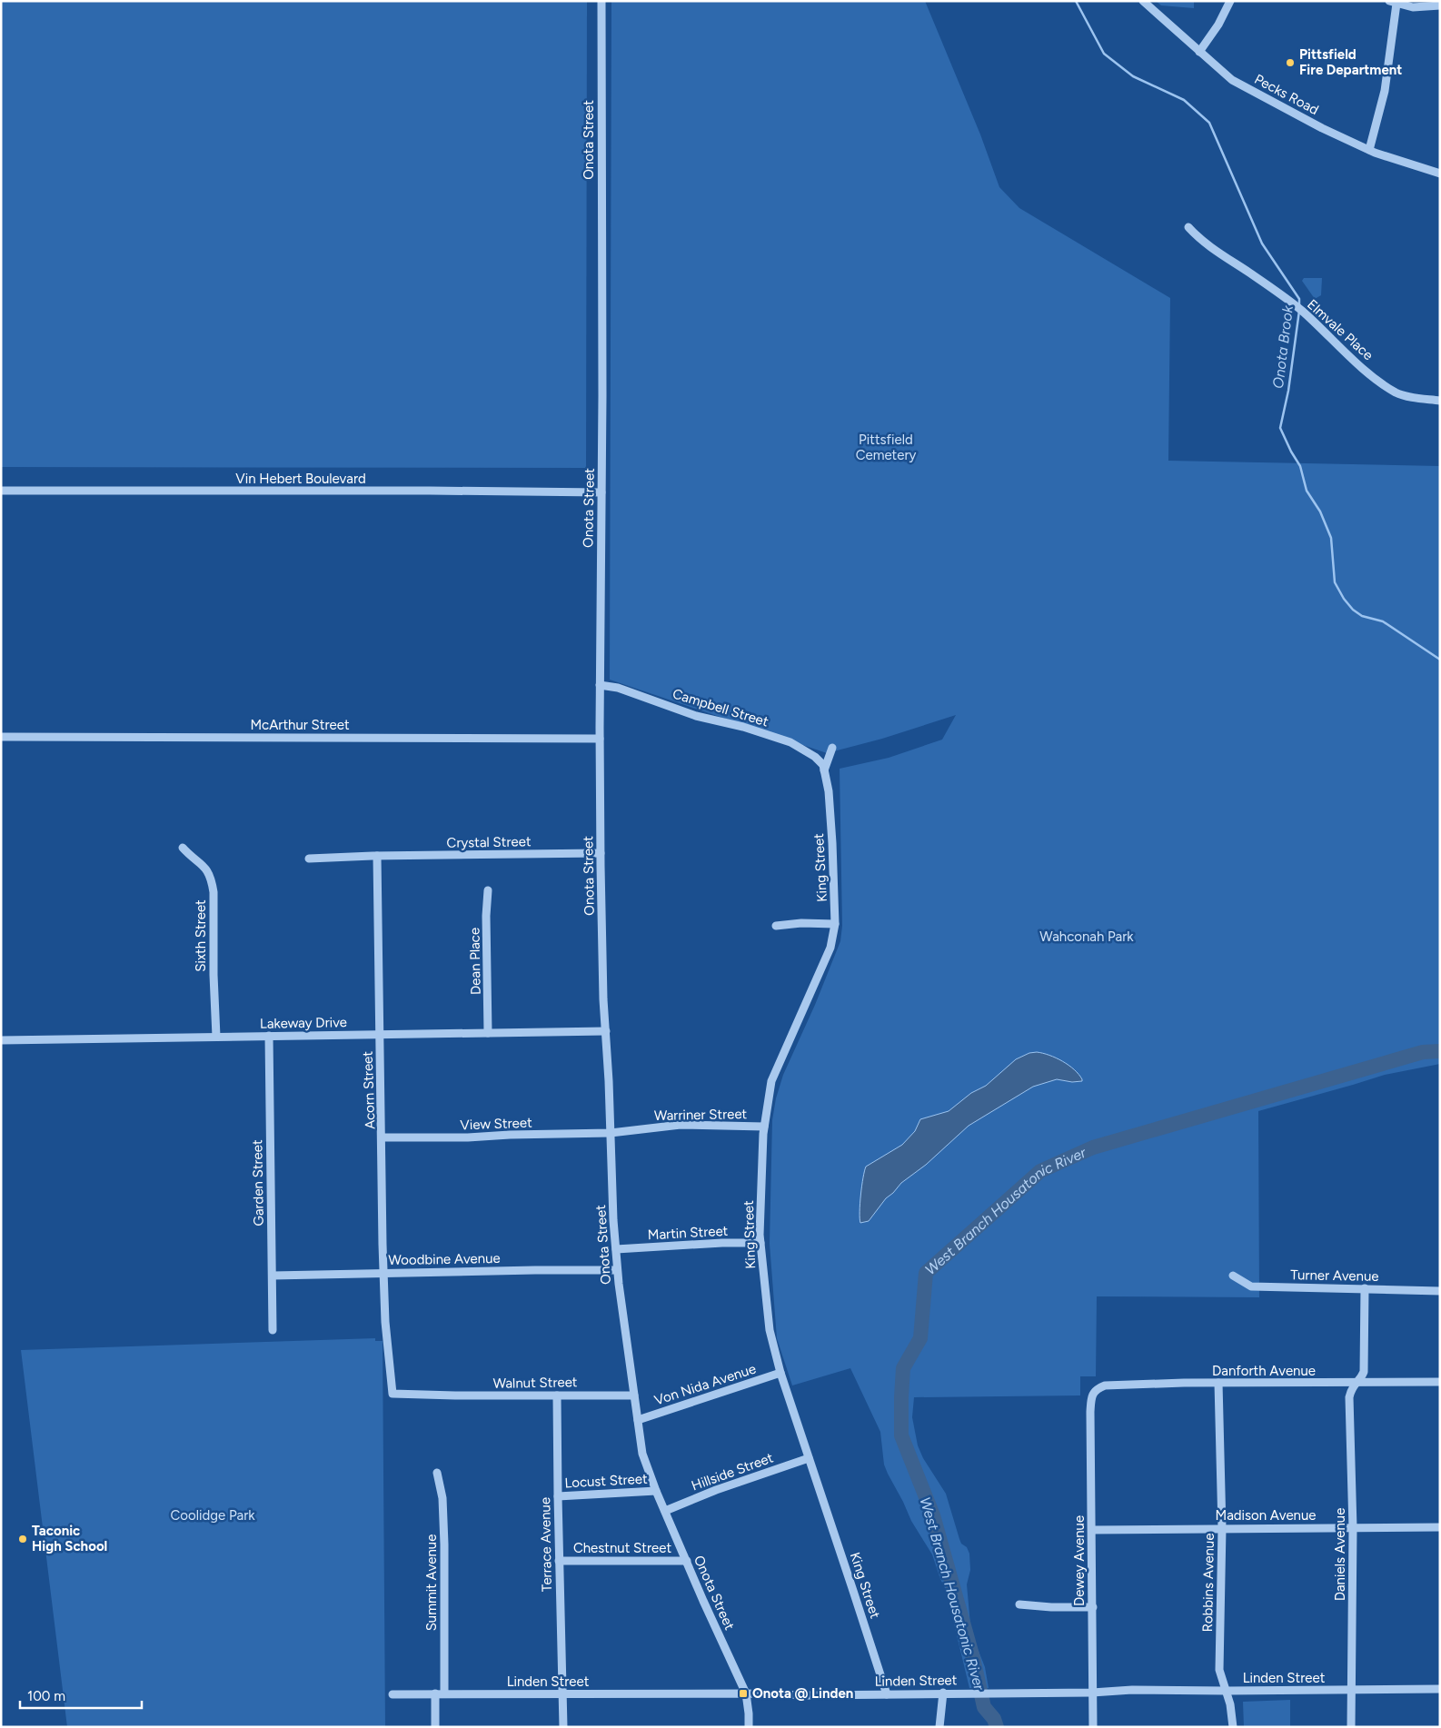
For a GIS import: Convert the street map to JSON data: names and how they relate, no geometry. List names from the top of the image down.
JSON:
{
  "streets": {
    "street": [
      "Pecks Road",
      "Onota Street",
      "Elmvale Place",
      "Vin Hebert Boulevard",
      "Campbell Street",
      "McArthur Street",
      "Crystal Street",
      "King Street",
      "Sixth Street",
      "Dean Place",
      "Lakeway Drive",
      "Acorn Street",
      "Warriner Street",
      "View Street",
      "Garden Street",
      "Martin Street",
      "Woodbine Avenue",
      "Turner Avenue",
      "Danforth Avenue",
      "Walnut Street",
      "Von Nida Avenue",
      "Hillside Street",
      "Locust Street",
      "Madison Avenue",
      "Terrace Avenue",
      "Chestnut Street",
      "Daniels Avenue",
      "Dewey Avenue",
      "Summit Avenue",
      "Robbins Avenue",
      "Linden Street"
    ]
  },
  "crossings": [
    ["Onota Street", "Vin Hebert Boulevard"],
    ["Onota Street", "Campbell Street"],
    ["Onota Street", "McArthur Street"],
    ["Onota Street", "Crystal Street"],
    ["Onota Street", "Lakeway Drive"],
    ["Onota Street", "Warriner Street"],
    ["Onota Street", "View Street"],
    ["Onota Street", "Martin Street"],
    ["Onota Street", "Woodbine Avenue"],
    ["Onota Street", "Walnut Street"],
    ["Onota Street", "Von Nida Avenue"],
    ["Onota Street", "Hillside Street"],
    ["Onota Street", "Locust Street"],
    ["Onota Street", "Chestnut Street"],
    ["Onota Street", "Linden Street"],
    ["Campbell Street", "King Street"],
    ["Crystal Street", "Acorn Street"],
    ["King Street", "Warriner Street"],
    ["King Street", "Martin Street"],
    ["King Street", "Von Nida Avenue"],
    ["King Street", "Hillside Street"],
    ["King Street", "Linden Street"],
    ["Sixth Street", "Lakeway Drive"],
    ["Dean Place", "Lakeway Drive"],
    ["Lakeway Drive", "Acorn Street"],
    ["Lakeway Drive", "Garden Street"],
    ["Acorn Street", "View Street"],
    ["Acorn Street", "Woodbine Avenue"],
    ["Acorn Street", "Walnut Street"],
    ["Warriner Street", "View Street"],
    ["Garden Street", "Woodbine Avenue"],
    ["Turner Avenue", "Daniels Avenue"],
    ["Danforth Avenue", "Daniels Avenue"],
    ["Danforth Avenue", "Dewey Avenue"],
    ["Danforth Avenue", "Robbins Avenue"],
    ["Walnut Street", "Terrace Avenue"],
    ["Locust Street", "Terrace Avenue"],
    ["Madison Avenue", "Daniels Avenue"],
    ["Madison Avenue", "Dewey Avenue"],
    ["Madison Avenue", "Robbins Avenue"],
    ["Terrace Avenue", "Chestnut Street"],
    ["Terrace Avenue", "Linden Street"],
    ["Daniels Avenue", "Linden Street"],
    ["Dewey Avenue", "Linden Street"],
    ["Summit Avenue", "Linden Street"],
    ["Robbins Avenue", "Linden Street"]
  ],
  "water": ["Onota Brook", "West Branch Housatonic River"],
  "parks": ["Pittsfield Cemetery", "Wahconah Park", "Coolidge Park"],
  "places": {
    "other": ["Pittsfield Fire Department", "Taconic High School"],
    "transit": ["Onota @ Linden"]
  },
  "scale_bar": "100 m"
}
